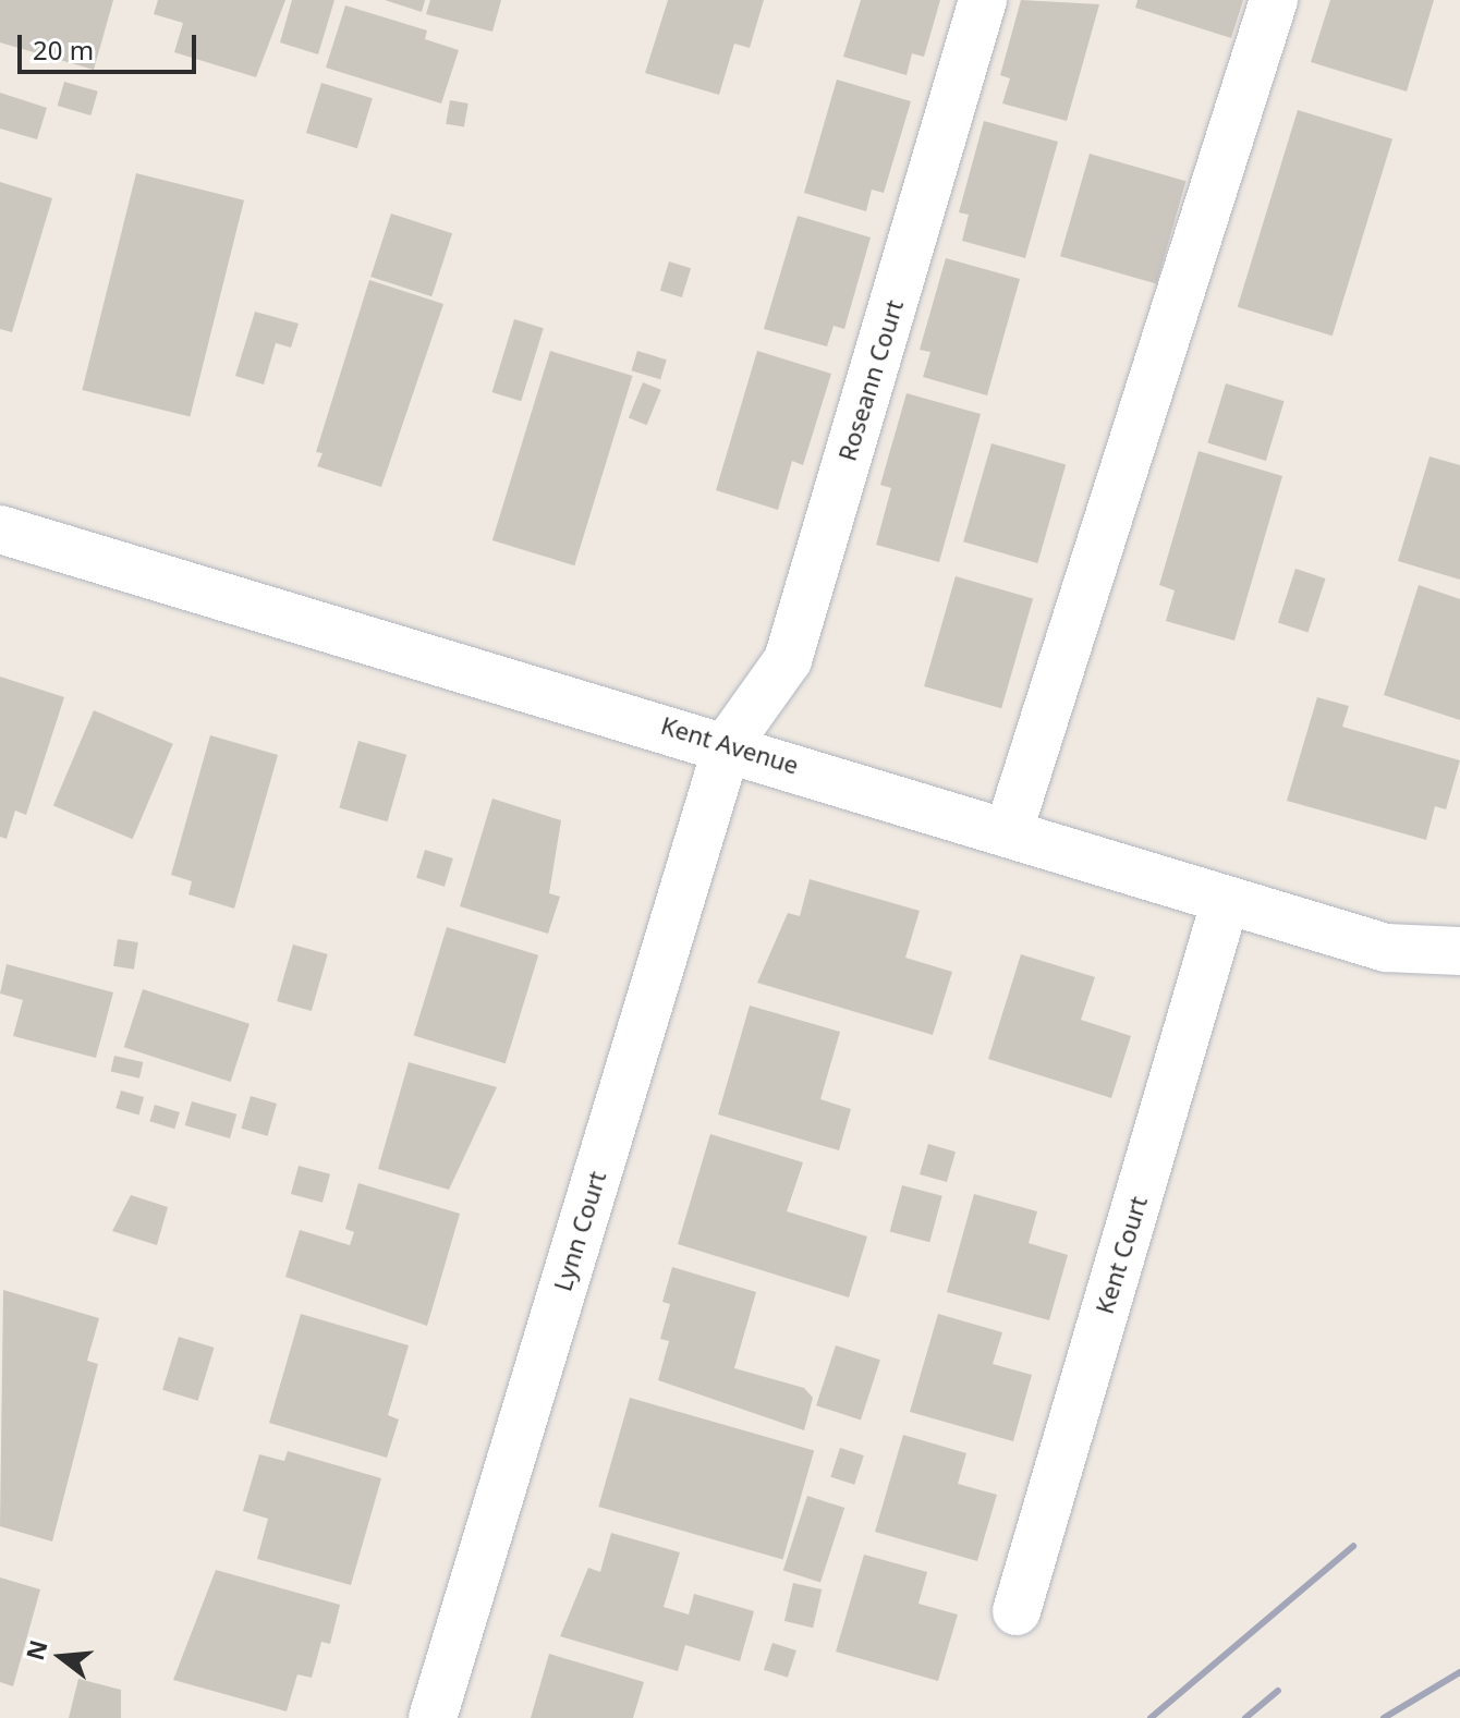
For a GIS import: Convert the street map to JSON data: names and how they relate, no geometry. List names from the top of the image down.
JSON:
{
  "streets": {
    "street": [
      "Roseann Court",
      "Kent Avenue",
      "Lynn Court",
      "Kent Court"
    ]
  },
  "crossings": [
    ["Roseann Court", "Kent Avenue"],
    ["Roseann Court", "Lynn Court"],
    ["Kent Avenue", "Lynn Court"],
    ["Kent Avenue", "Kent Court"]
  ],
  "scale_bar": "20 m",
  "north": "left"
}
